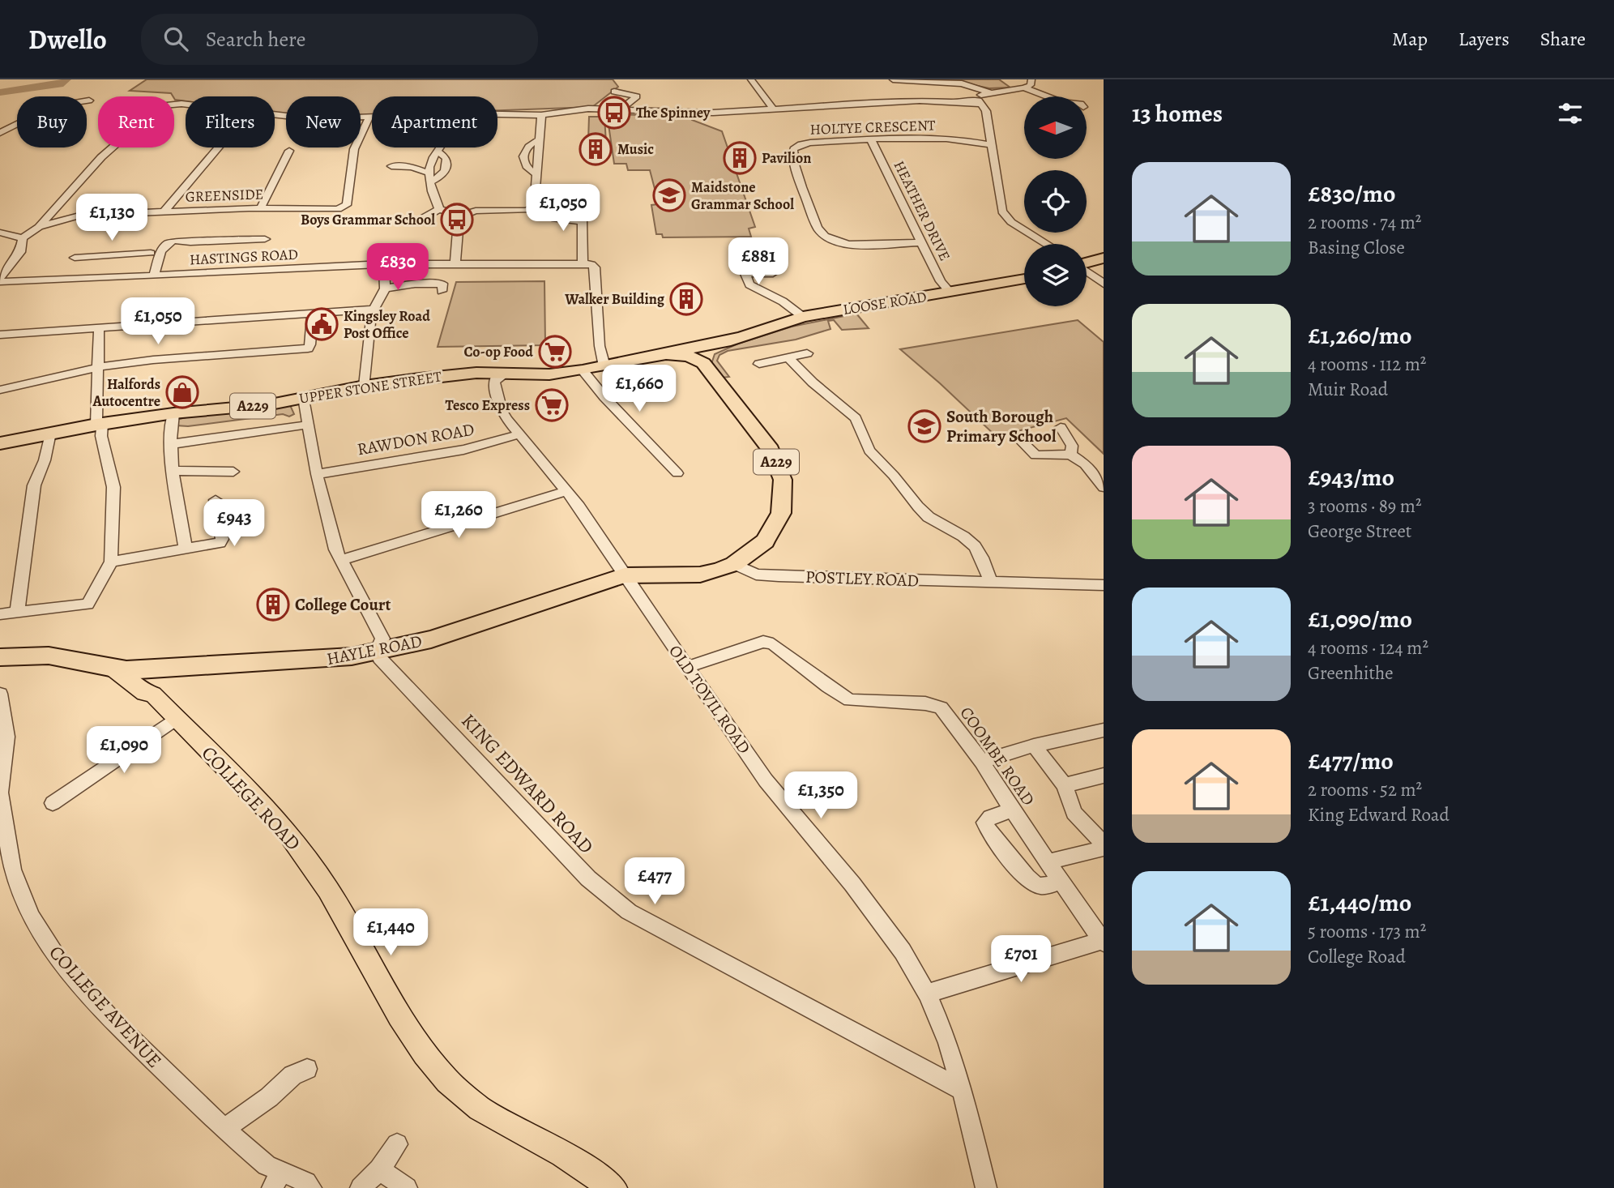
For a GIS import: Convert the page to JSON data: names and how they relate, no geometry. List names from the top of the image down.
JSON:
{
  "streets": {
    "highway": [
      "LOOSE ROAD",
      "UPPER STONE STREET",
      "A229",
      "HAYLE ROAD",
      "COLLEGE ROAD"
    ],
    "street": [
      "HOLTYE CRESCENT",
      "GREENSIDE",
      "HEATHER DRIVE",
      "HASTINGS ROAD",
      "RAWDON ROAD",
      "POSTLEY ROAD",
      "OLD TOVIL ROAD",
      "COOMBE ROAD",
      "KING EDWARD ROAD",
      "COLLEGE AVENUE"
    ]
  },
  "crossings": [
    ["HOLTYE CRESCENT", "HEATHER DRIVE"],
    ["HEATHER DRIVE", "LOOSE ROAD"],
    ["LOOSE ROAD", "UPPER STONE STREET"],
    ["LOOSE ROAD", "A229"],
    ["LOOSE ROAD", "OLD TOVIL ROAD"],
    ["UPPER STONE STREET", "OLD TOVIL ROAD"],
    ["A229", "POSTLEY ROAD"],
    ["A229", "HAYLE ROAD"],
    ["A229", "OLD TOVIL ROAD"],
    ["RAWDON ROAD", "OLD TOVIL ROAD"],
    ["HAYLE ROAD", "OLD TOVIL ROAD"],
    ["HAYLE ROAD", "KING EDWARD ROAD"],
    ["HAYLE ROAD", "COLLEGE ROAD"],
    ["OLD TOVIL ROAD", "COOMBE ROAD"],
    ["OLD TOVIL ROAD", "KING EDWARD ROAD"]
  ],
  "places": {
    "bus stop": ["The Spinney", "Boys Grammar School"],
    "building": [
      "Music",
      "Pavilion",
      "Walker Building",
      "College Court"
    ],
    "school or university": ["Maidstone Grammar School", "South Borough Primary School"],
    "public building": ["Kingsley Road Post Office"],
    "supermarket": ["Co-op Food", "Tesco Express"],
    "shop": ["Halfords Autocentre"]
  },
  "north": "left",
  "page": {
    "header": "Dwello",
    "search": "Search here",
    "nav": ["Map", "Layers", "Share"],
    "heading": "13 homes",
    "chip": [
      "Buy",
      "Rent",
      "Filters",
      "New",
      "Apartment"
    ],
    "list": [
      {
        "name": "£830/mo",
        "note": "2 rooms · 74 m² · Basing Close"
      },
      {
        "name": "£1,260/mo",
        "note": "4 rooms · 112 m² · Muir Road"
      },
      {
        "name": "£943/mo",
        "note": "3 rooms · 89 m² · George Street"
      },
      {
        "name": "£1,090/mo",
        "note": "4 rooms · 124 m² · Greenhithe"
      },
      {
        "name": "£477/mo",
        "note": "2 rooms · 52 m² · King Edward Road"
      },
      {
        "name": "£1,440/mo",
        "note": "5 rooms · 173 m² · College Road"
      }
    ],
    "price": [
      "£1,050",
      "£1,130",
      "£881",
      "£830",
      "£1,050",
      "£1,660",
      "£1,260",
      "£943",
      "£1,090",
      "£1,350",
      "£477",
      "£1,440",
      "£701"
    ]
  }
}
